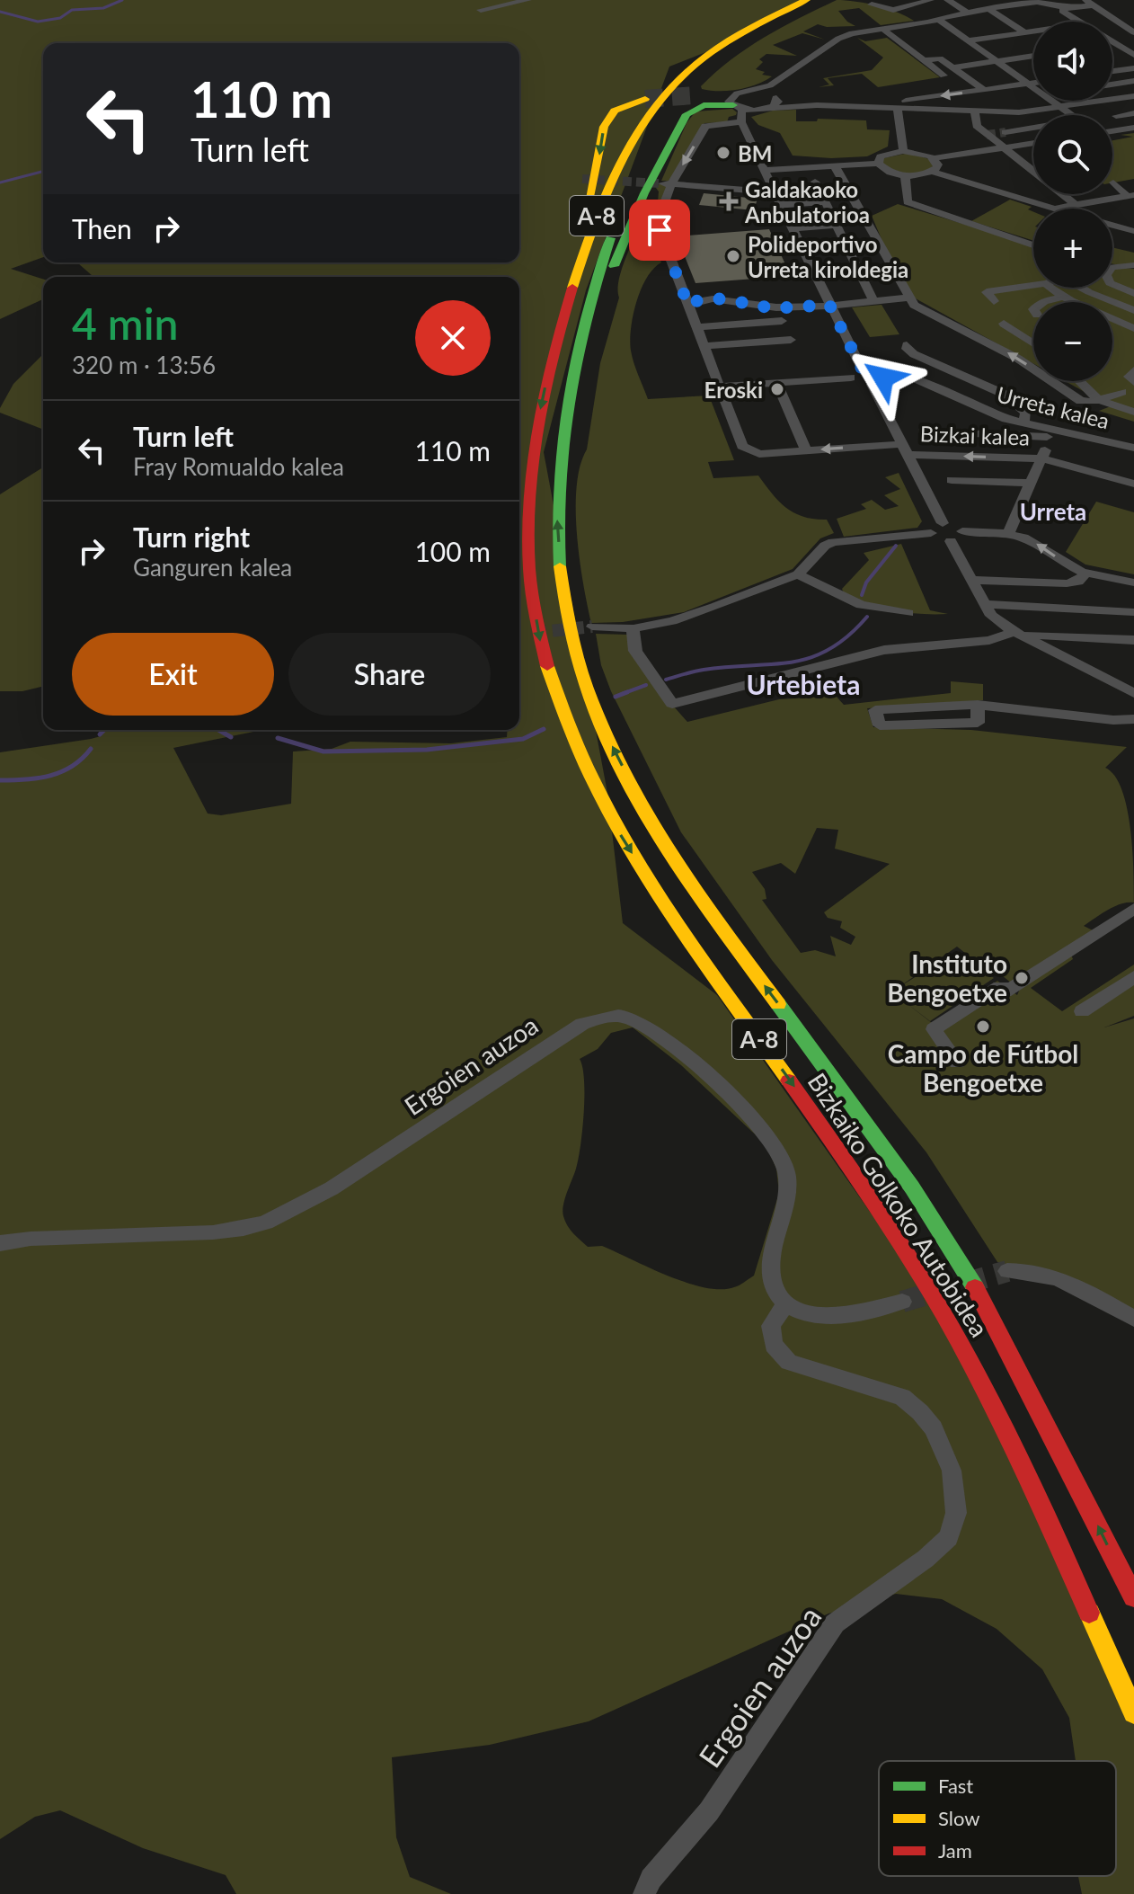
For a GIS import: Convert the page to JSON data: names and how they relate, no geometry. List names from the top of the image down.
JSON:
{
  "streets": {
    "highway": ["A-8", "Bizkaiko Golkoko Autobidea"],
    "street": ["Urreta kalea", "Bizkai kalea", "Ergoien auzoa"]
  },
  "districts": ["Urreta", "Urtebieta"],
  "places": {
    "other": [
      "BM",
      "Polideportivo Urreta kiroldegia",
      "Eroski",
      "Instituto Bengoetxe",
      "Campo de Fútbol Bengoetxe"
    ],
    "health": ["Galdakaoko Anbulatorioa"]
  },
  "legend": ["Fast", "Slow", "Jam"],
  "page": {
    "map_buttons": ["+", "−"],
    "turn": ["110 m", "Turn left"],
    "then": "Then",
    "heading": ["4 min", "320 m · 13:56"],
    "list": [
      {
        "name": "Turn left",
        "note": "Fray Romualdo kalea",
        "value": "110 m"
      },
      {
        "name": "Turn right",
        "note": "Ganguren kalea",
        "value": "100 m"
      }
    ],
    "buttons": ["Exit", "Share"]
  }
}
